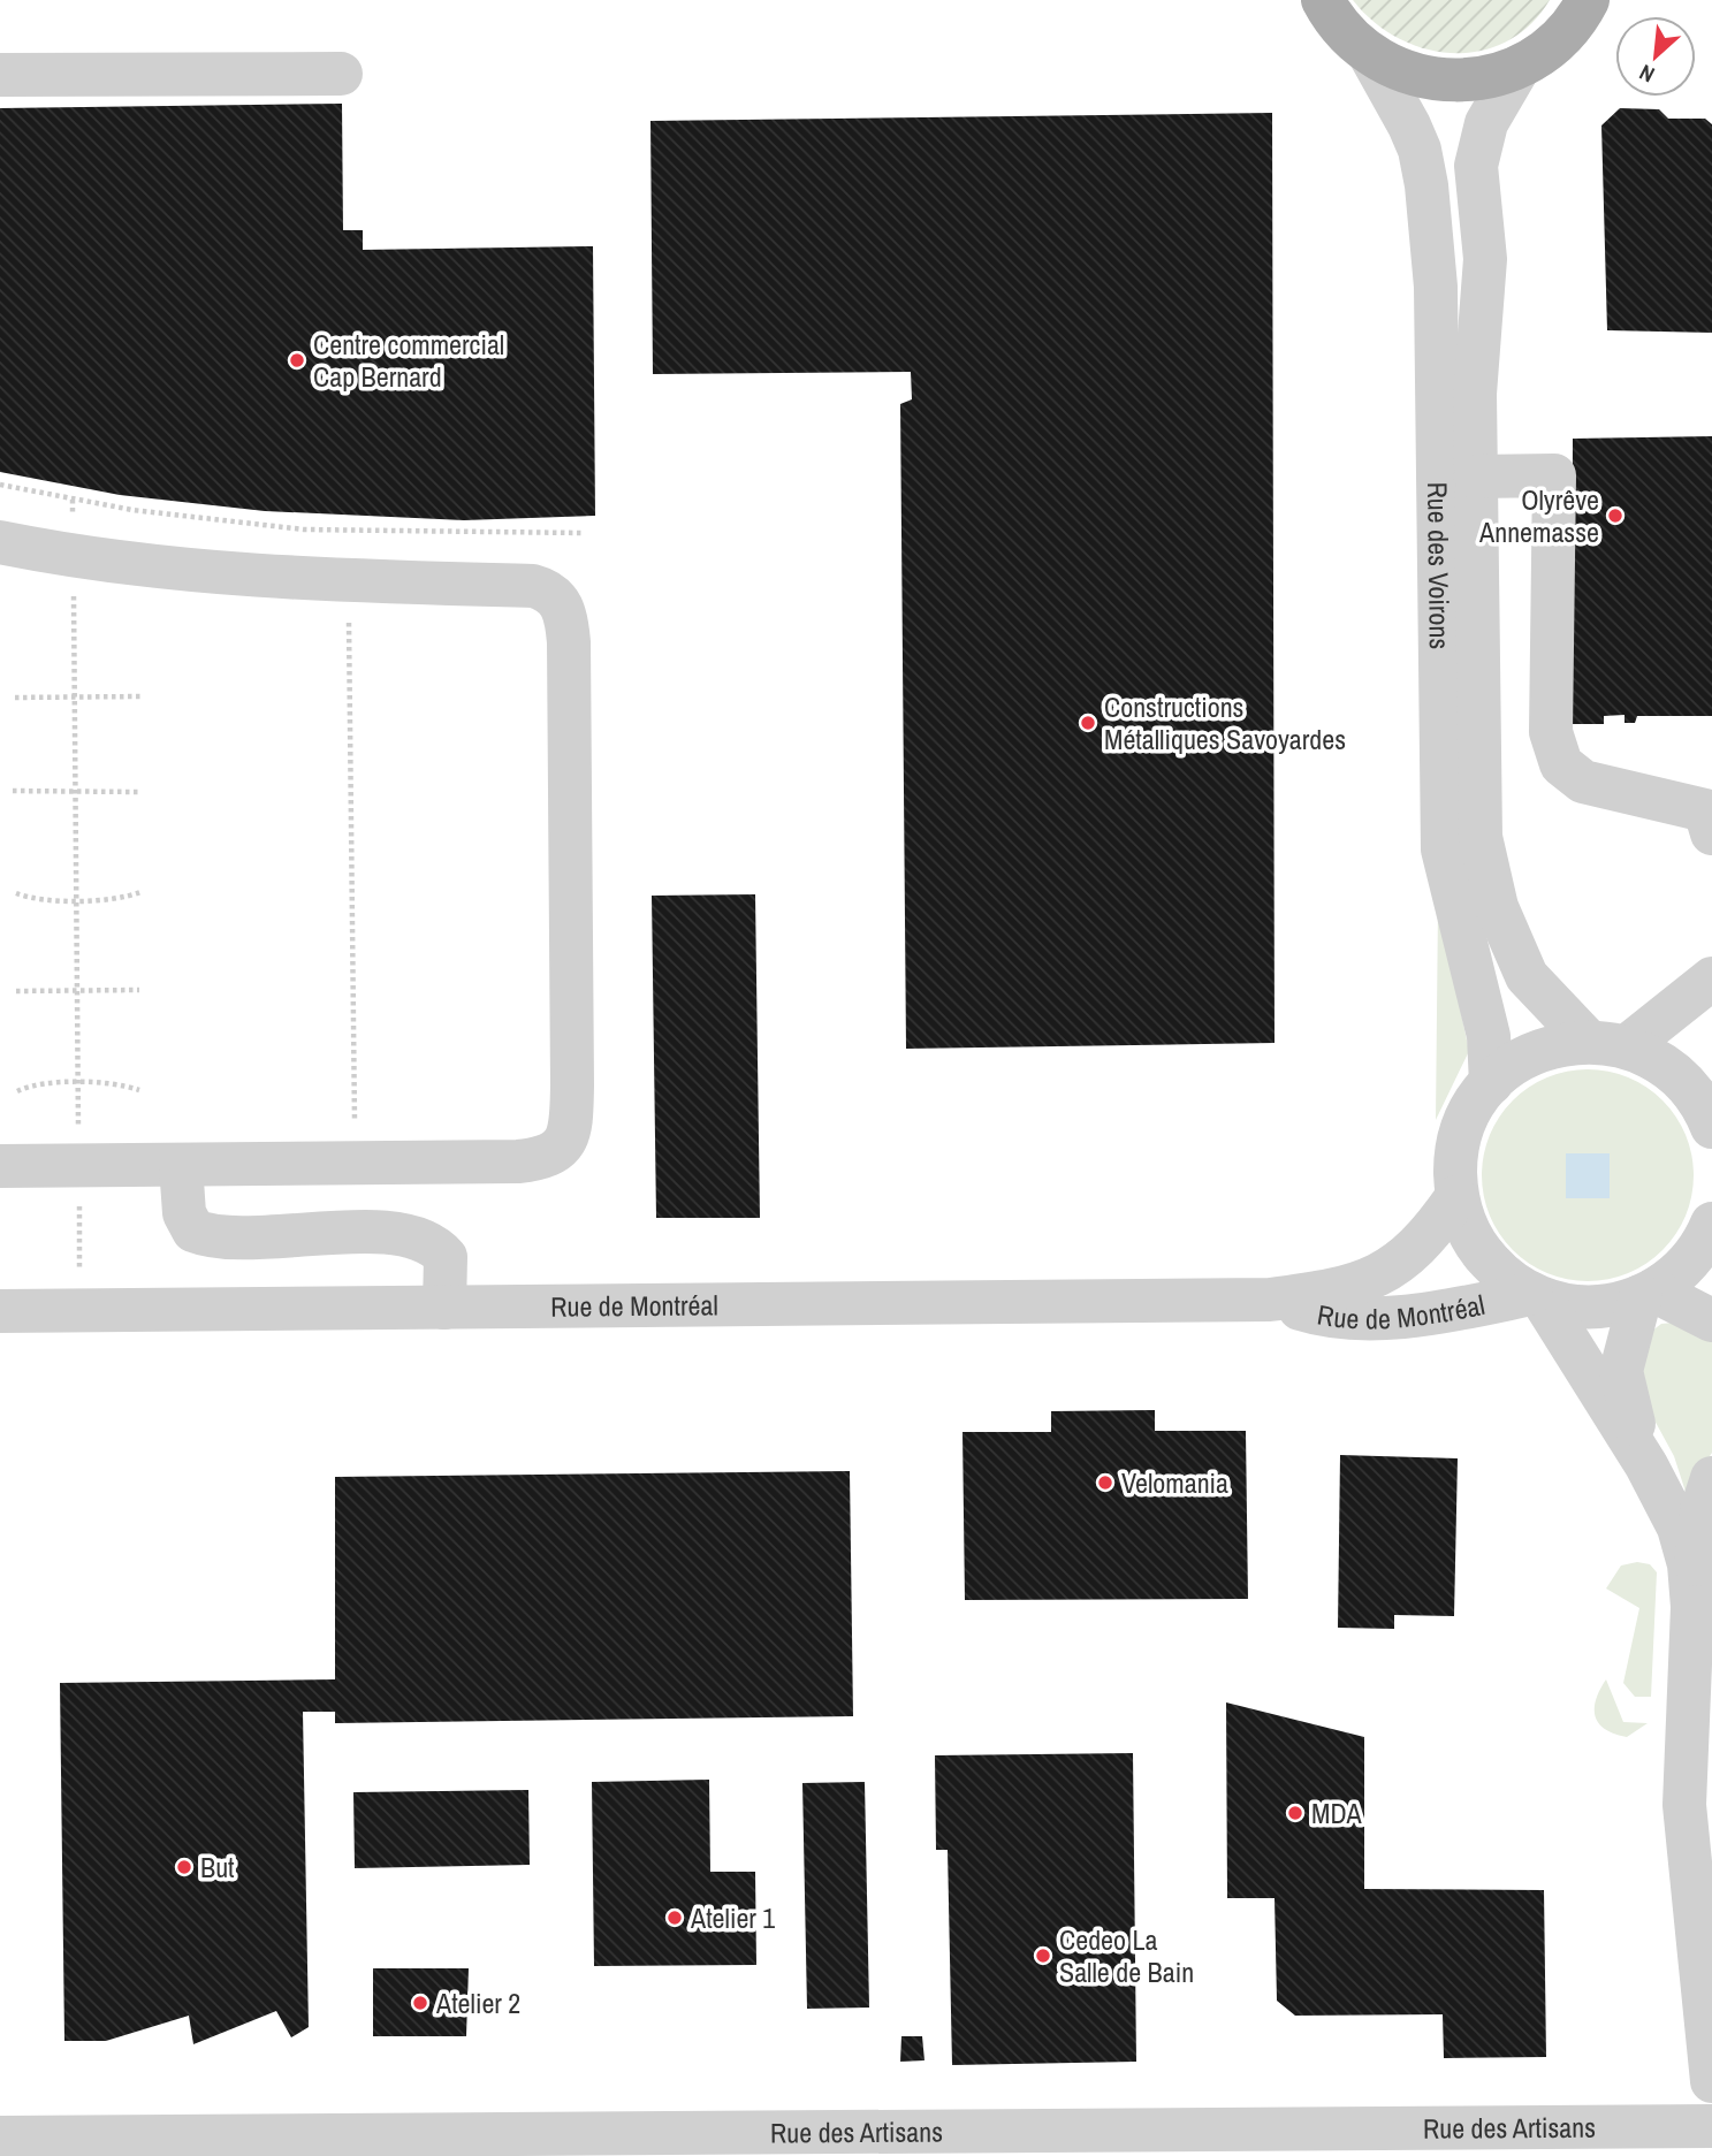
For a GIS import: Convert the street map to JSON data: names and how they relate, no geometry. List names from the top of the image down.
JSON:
{
  "streets": {
    "street": ["Rue des Voirons", "Rue de Montréal", "Rue des Artisans"]
  },
  "places": [
    "Centre commercial Cap Bernard",
    "Olyrêve Annemasse",
    "Constructions Métalliques Savoyardes",
    "Velomania",
    "MDA",
    "But",
    "Atelier 1",
    "Cedeo La Salle de Bain",
    "Atelier 2"
  ],
  "north": "bottom left"
}
